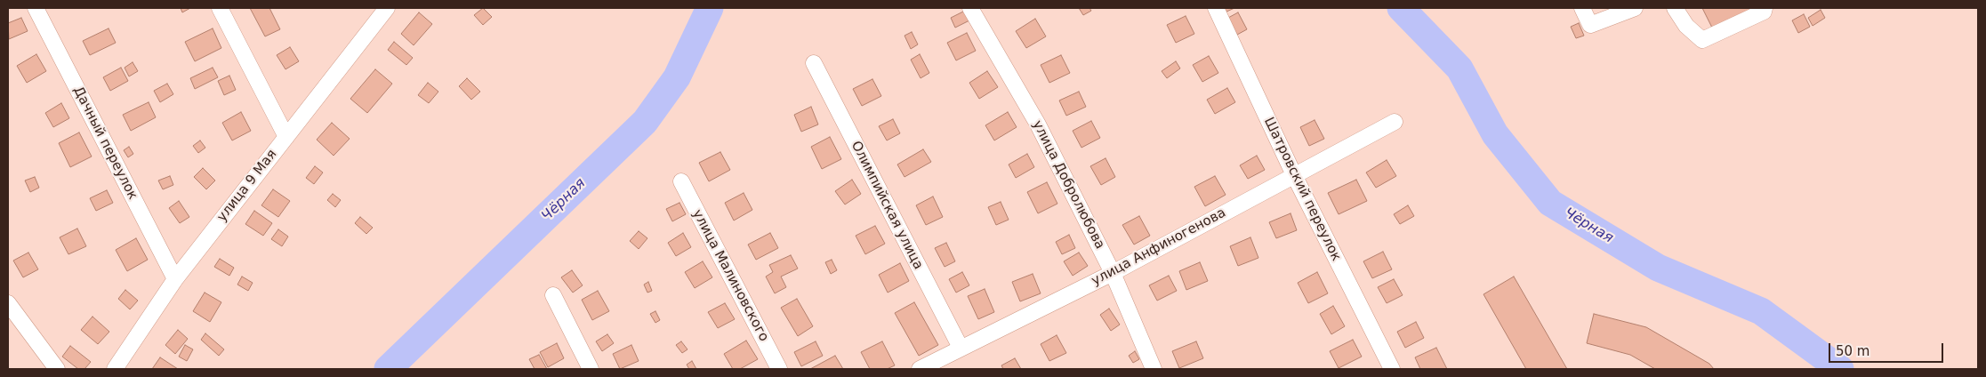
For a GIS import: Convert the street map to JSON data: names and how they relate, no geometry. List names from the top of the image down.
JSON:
{
  "streets": {
    "street": [
      "Дачный переулок",
      "улица Добролюбова",
      "улица 9 Мая",
      "Шатровский переулок",
      "Олимпийская улица",
      "улица Анфиногенова",
      "улица Малиновского"
    ]
  },
  "crossings": [
    ["Дачный переулок", "улица 9 Мая"],
    ["улица Добролюбова", "улица Анфиногенова"],
    ["Шатровский переулок", "улица Анфиногенова"],
    ["Олимпийская улица", "улица Анфиногенова"]
  ],
  "water": ["Чёрная"],
  "scale_bar": "50 m"
}
